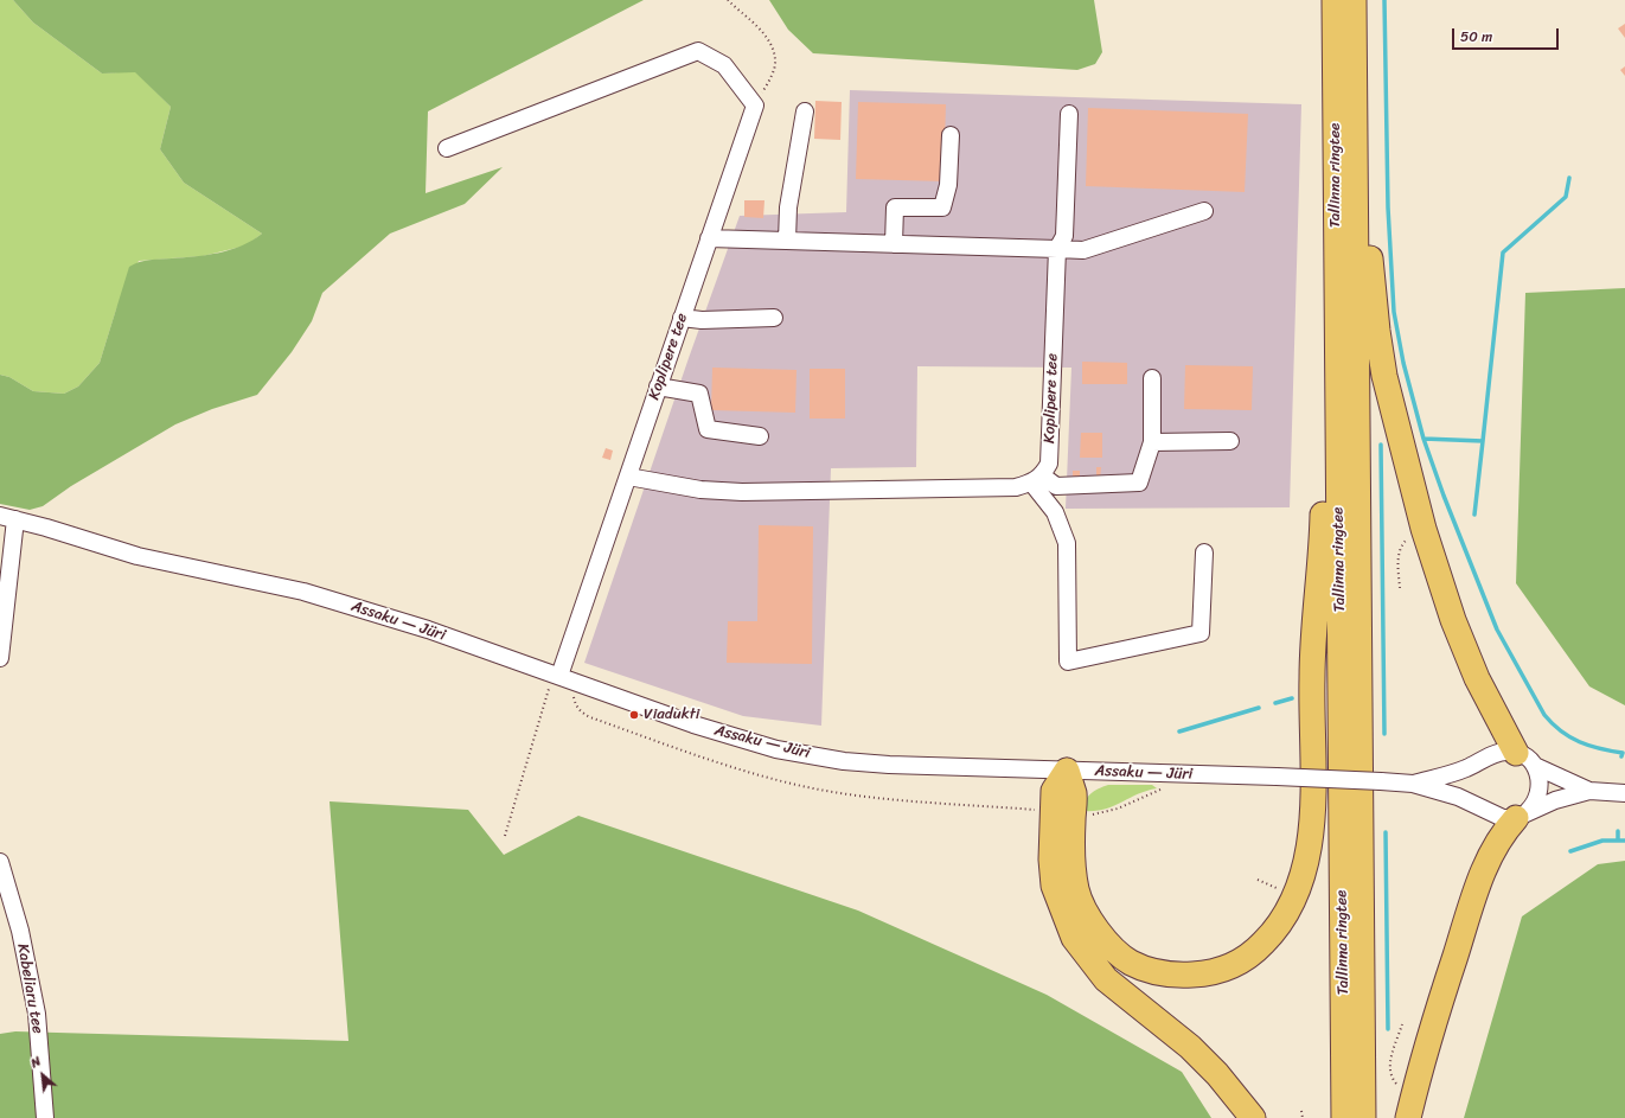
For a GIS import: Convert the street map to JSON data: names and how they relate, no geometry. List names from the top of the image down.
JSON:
{
  "streets": {
    "highway": ["Tallinna ringtee"],
    "street": ["Koplipere tee", "Assaku — Jüri", "Kabeliaru tee"]
  },
  "crossings": [
    ["Koplipere tee", "Assaku — Jüri"]
  ],
  "places": ["Viadukti"],
  "scale_bar": "50 m",
  "north": "top left"
}
